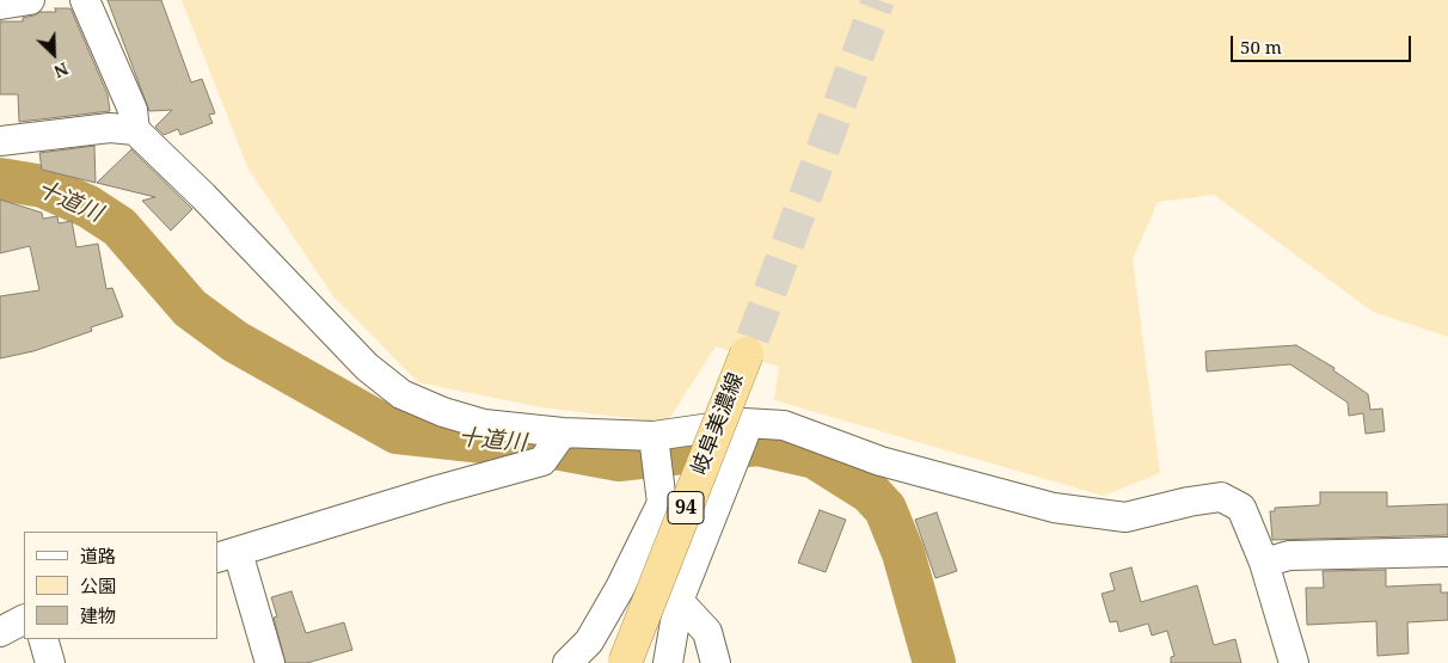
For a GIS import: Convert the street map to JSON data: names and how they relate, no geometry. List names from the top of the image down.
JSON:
{
  "streets": {
    "main road": ["岐阜美濃線", "94"]
  },
  "water": ["十道川"],
  "legend": ["道路", "公園", "建物"],
  "scale_bar": "50 m",
  "north": "bottom right"
}
